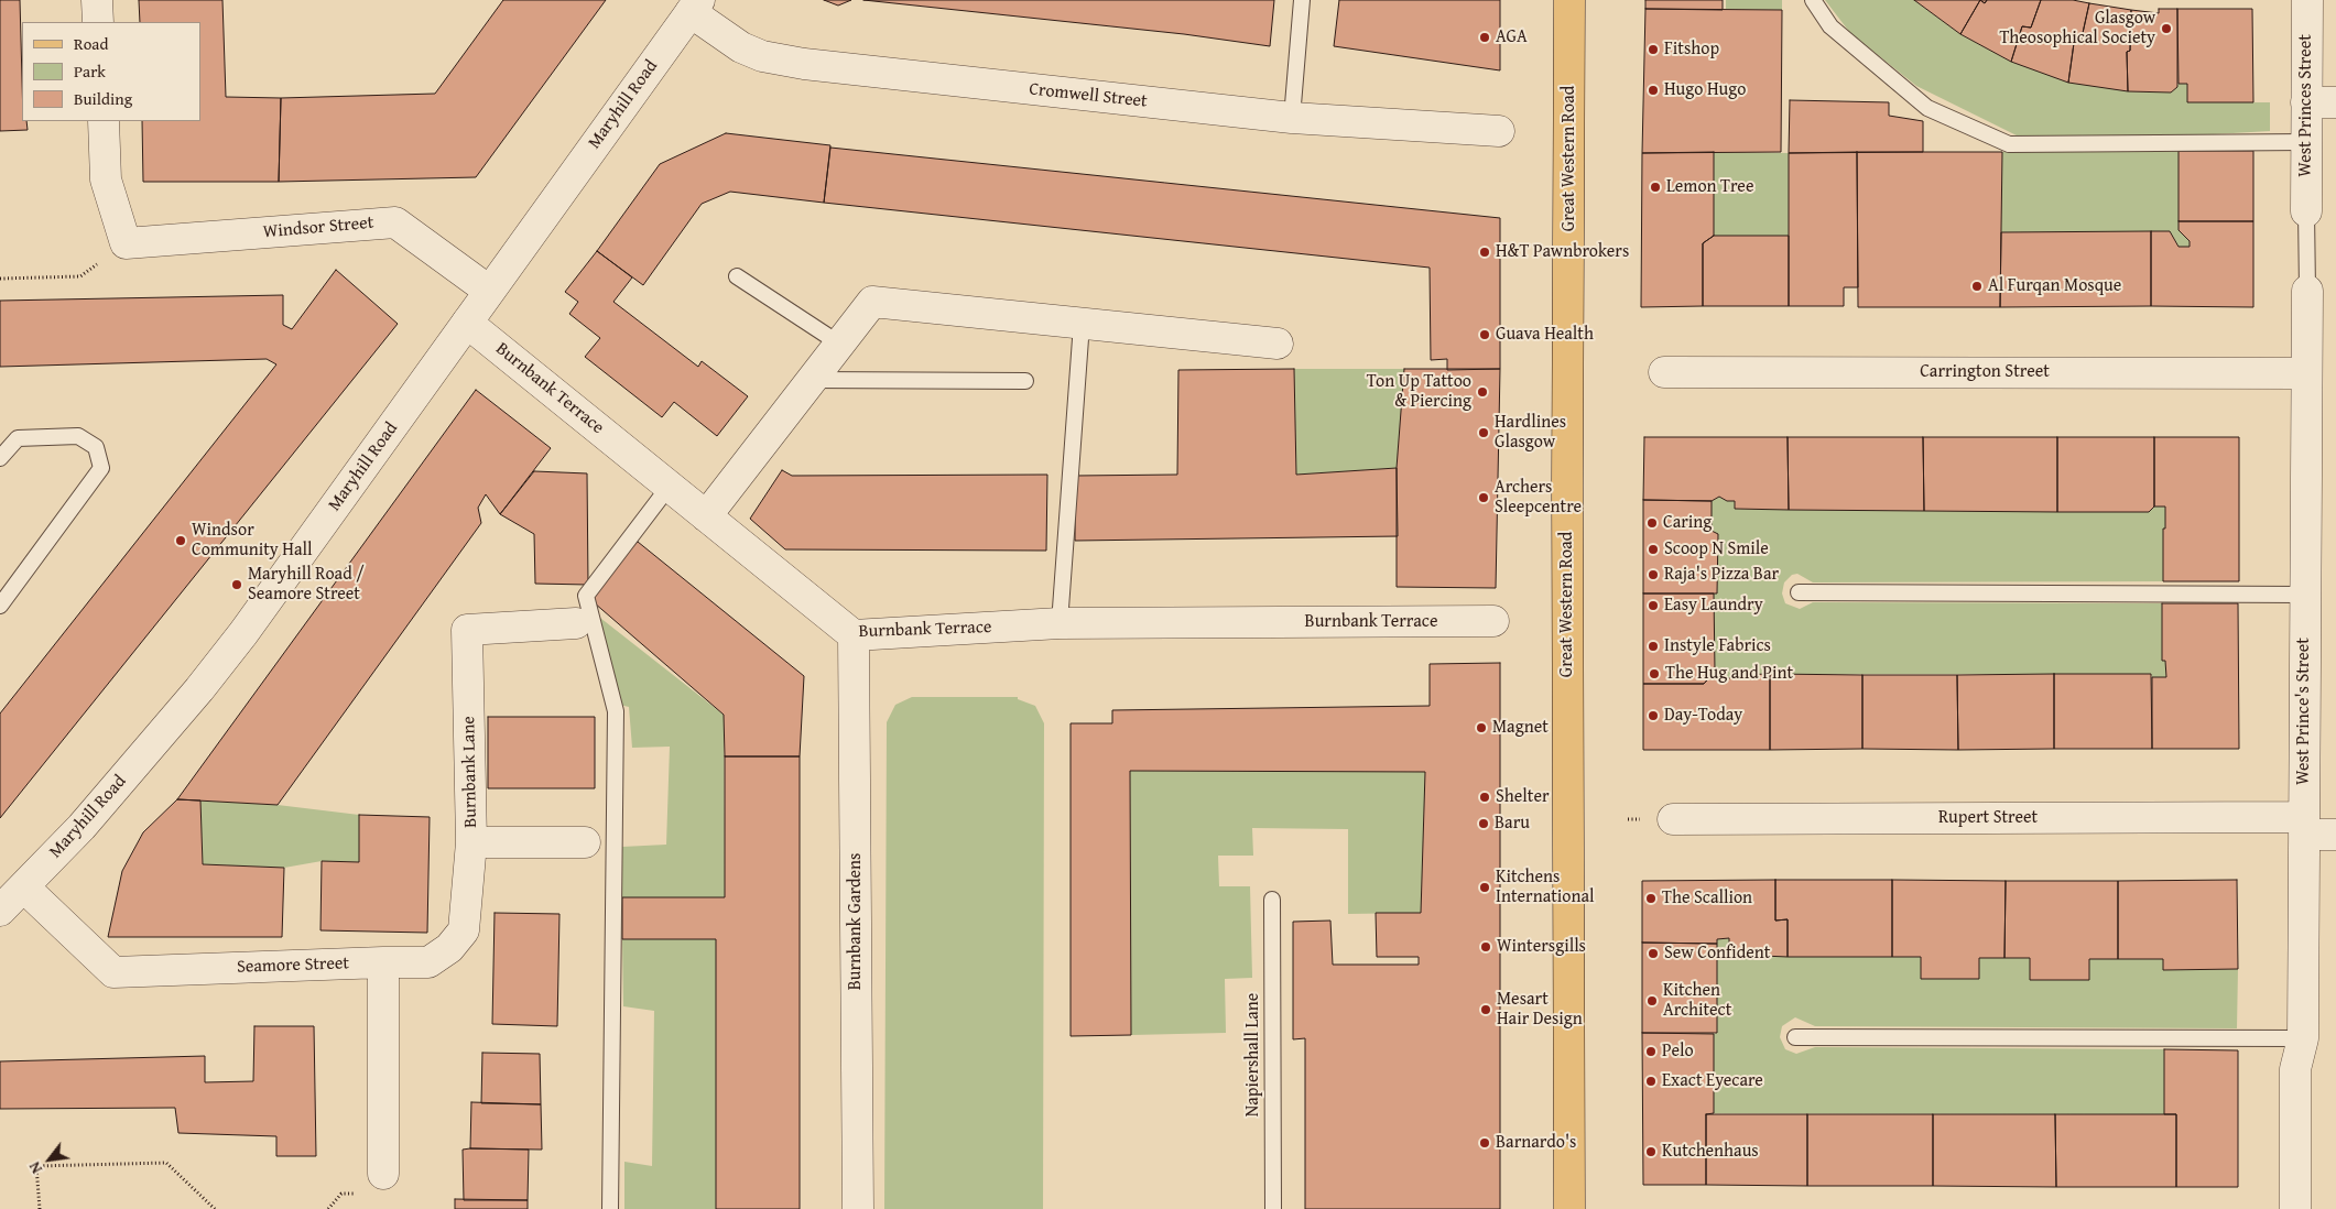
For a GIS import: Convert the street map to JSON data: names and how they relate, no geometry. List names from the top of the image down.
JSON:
{
  "streets": {
    "main road": ["Great Western Road"],
    "street": [
      "Cromwell Street",
      "Maryhill Road",
      "West Princes Street",
      "Windsor Street",
      "Carrington Street",
      "Burnbank Terrace",
      "West Prince's Street",
      "Burnbank Lane",
      "Rupert Street",
      "Burnbank Gardens",
      "Seamore Street"
    ],
    "lane": ["Napiershall Lane"]
  },
  "crossings": [
    ["Cromwell Street", "Maryhill Road"],
    ["Maryhill Road", "Windsor Street"],
    ["Maryhill Road", "Burnbank Terrace"],
    ["Maryhill Road", "Seamore Street"],
    ["West Princes Street", "West Prince's Street"],
    ["Carrington Street", "West Prince's Street"],
    ["Burnbank Terrace", "Burnbank Gardens"],
    ["West Prince's Street", "Rupert Street"],
    ["Burnbank Lane", "Seamore Street"]
  ],
  "places": [
    "Glasgow Theosophical Society",
    "AGA",
    "Fitshop",
    "Hugo Hugo",
    "Lemon Tree",
    "H&T Pawnbrokers",
    "Al Furqan Mosque",
    "Guava Health",
    "Ton Up Tattoo & Piercing",
    "Hardlines Glasgow",
    "Archers Sleepcentre",
    "Caring",
    "Windsor Community Hall",
    "Scoop N Smile",
    "Raja's Pizza Bar",
    "Maryhill Road / Seamore Street",
    "Easy Laundry",
    "Instyle Fabrics",
    "The Hug and Pint",
    "Day-Today",
    "Magnet",
    "Shelter",
    "Baru",
    "Kitchens International",
    "The Scallion",
    "Wintersgills",
    "Sew Confident",
    "Kitchen Architect",
    "Mesart Hair Design",
    "Pelo",
    "Exact Eyecare",
    "Barnardo's",
    "Kutchenhaus"
  ],
  "legend": ["Road", "Park", "Building"],
  "north": "bottom left"
}
